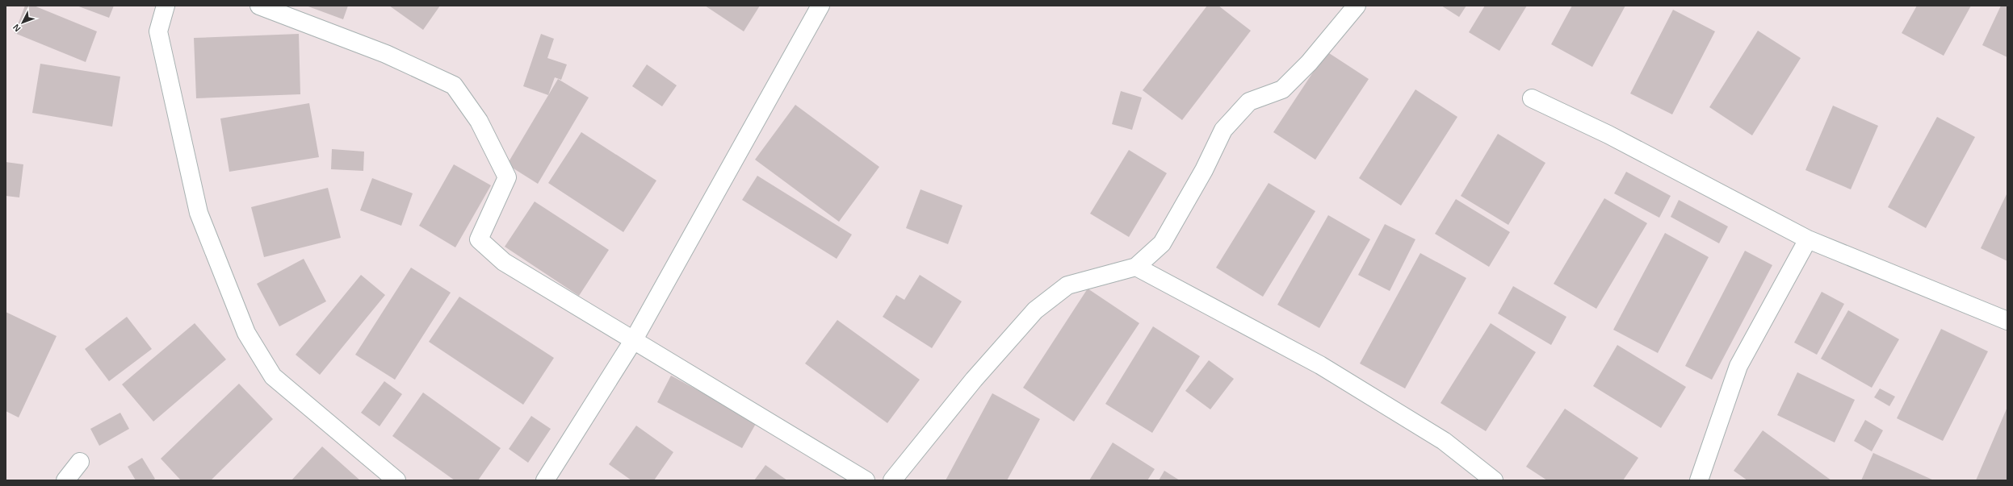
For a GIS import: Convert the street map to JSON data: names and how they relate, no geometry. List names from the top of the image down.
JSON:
{
  "north": "bottom left"
}
